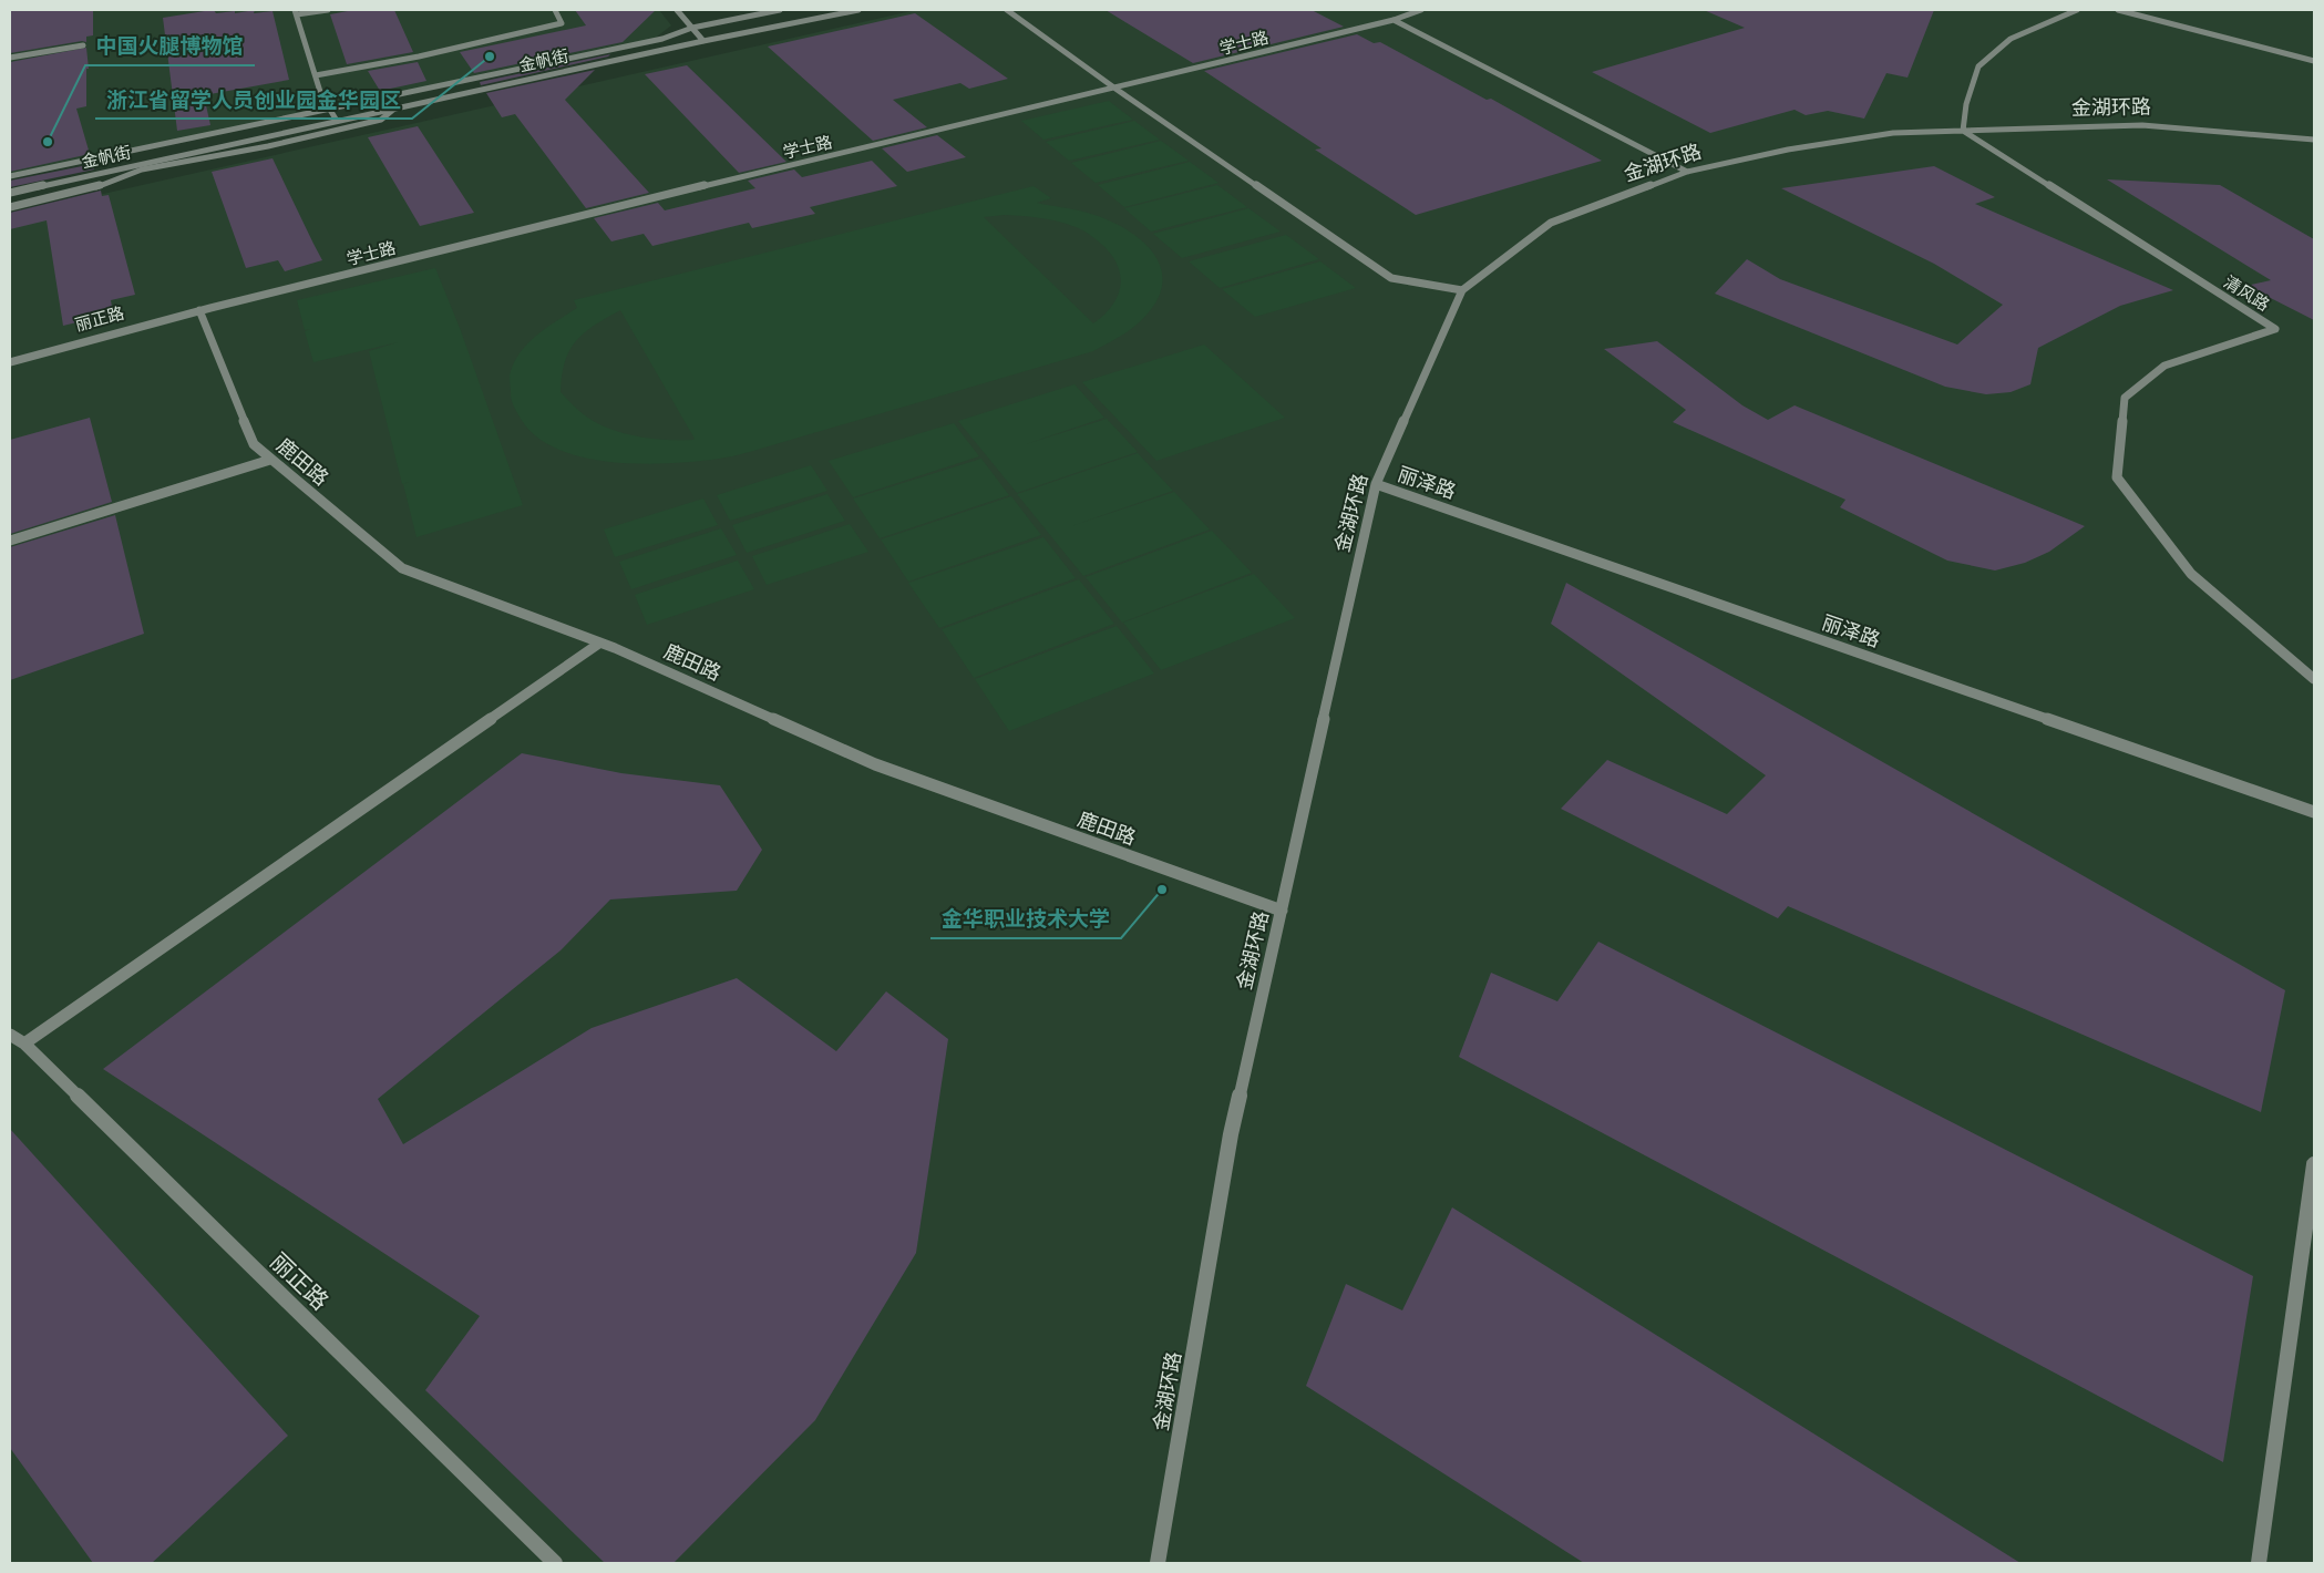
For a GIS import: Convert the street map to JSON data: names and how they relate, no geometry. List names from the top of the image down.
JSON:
{
  "streets": {
    "street": [
      "学士路",
      "金帆街",
      "金湖环路",
      "清风路",
      "丽正路",
      "鹿田路",
      "丽泽路"
    ]
  },
  "crossings": [
    ["学士路", "丽正路"],
    ["学士路", "鹿田路"],
    ["金湖环路", "清风路"],
    ["金湖环路", "鹿田路"],
    ["金湖环路", "丽泽路"],
    ["丽正路", "鹿田路"]
  ],
  "places": ["浙江省留学人员创业园金华园区", "中国火腿博物馆", "金华职业技术大学"]
}
